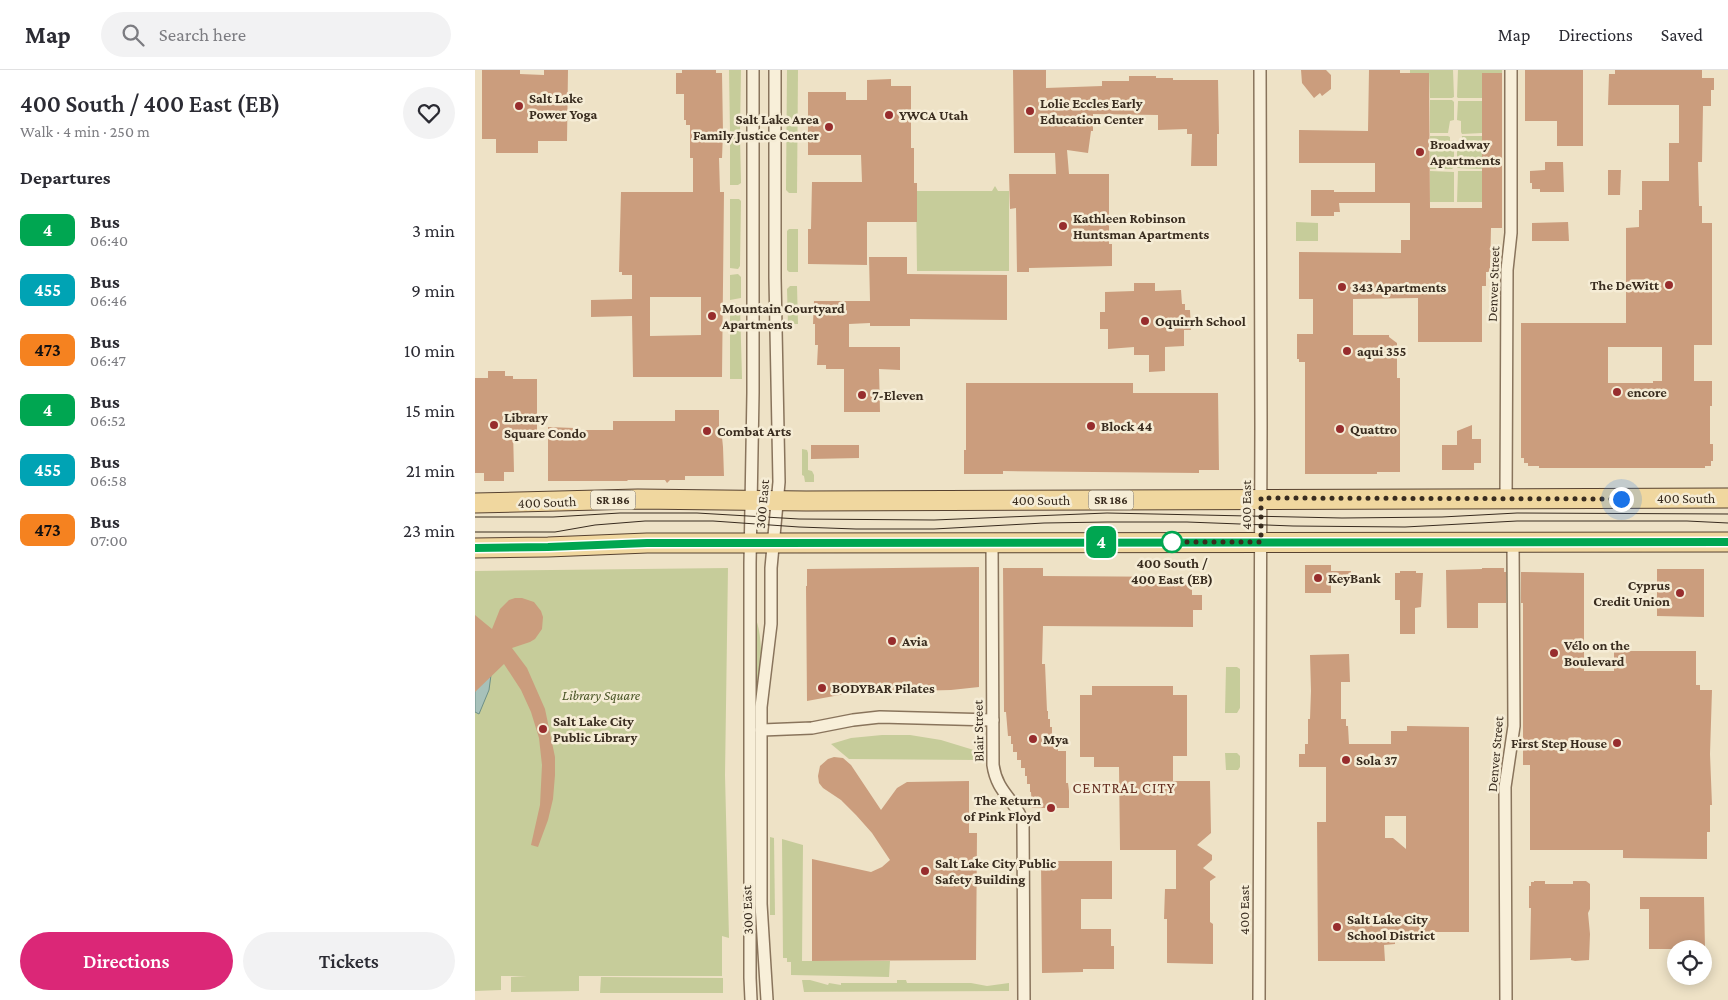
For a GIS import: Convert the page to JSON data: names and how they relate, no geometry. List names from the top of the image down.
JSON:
{
  "streets": {
    "main road": ["400 South", "SR 186"],
    "street": [
      "Denver Street",
      "300 East",
      "400 East",
      "Blair Street"
    ]
  },
  "crossings": [
    ["Denver Street", "400 South"],
    ["400 South", "300 East"],
    ["400 South", "400 East"]
  ],
  "districts": ["CENTRAL CITY"],
  "parks": ["Library Square"],
  "places": [
    "Salt Lake Power Yoga",
    "Lolie Eccles Early Education Center",
    "YWCA Utah",
    "Salt Lake Area Family Justice Center",
    "Broadway Apartments",
    "Kathleen Robinson Huntsman Apartments",
    "The DeWitt",
    "343 Apartments",
    "Mountain Courtyard Apartments",
    "Oquirrh School",
    "aqui 355",
    "encore",
    "7-Eleven",
    "Library Square Condo",
    "Block 44",
    "Quattro",
    "Combat Arts",
    "400 South / 400 East (EB)",
    "KeyBank",
    "Cyprus Credit Union",
    "Avia",
    "Vélo on the Boulevard",
    "BODYBAR Pilates",
    "Salt Lake City Public Library",
    "Mya",
    "First Step House",
    "Sola 37",
    "The Return of Pink Floyd",
    "Salt Lake City Public Safety Building",
    "Salt Lake City School District"
  ],
  "lines": ["bus line 4"],
  "page": {
    "header": "Map",
    "search": "Search here",
    "nav": ["Map", "Directions", "Saved"],
    "heading": [
      ["400 South / 400 East (EB)", "Walk · 4 min · 250 m"],
      "Departures"
    ],
    "on_map": "4",
    "list": [
      {
        "mark": "4",
        "name": "Bus",
        "note": "06:40",
        "value": "3 min"
      },
      {
        "mark": "455",
        "name": "Bus",
        "note": "06:46",
        "value": "9 min"
      },
      {
        "mark": "473",
        "name": "Bus",
        "note": "06:47",
        "value": "10 min"
      },
      {
        "mark": "4",
        "name": "Bus",
        "note": "06:52",
        "value": "15 min"
      },
      {
        "mark": "455",
        "name": "Bus",
        "note": "06:58",
        "value": "21 min"
      },
      {
        "mark": "473",
        "name": "Bus",
        "note": "07:00",
        "value": "23 min"
      }
    ],
    "buttons": ["Directions", "Tickets"]
  }
}
